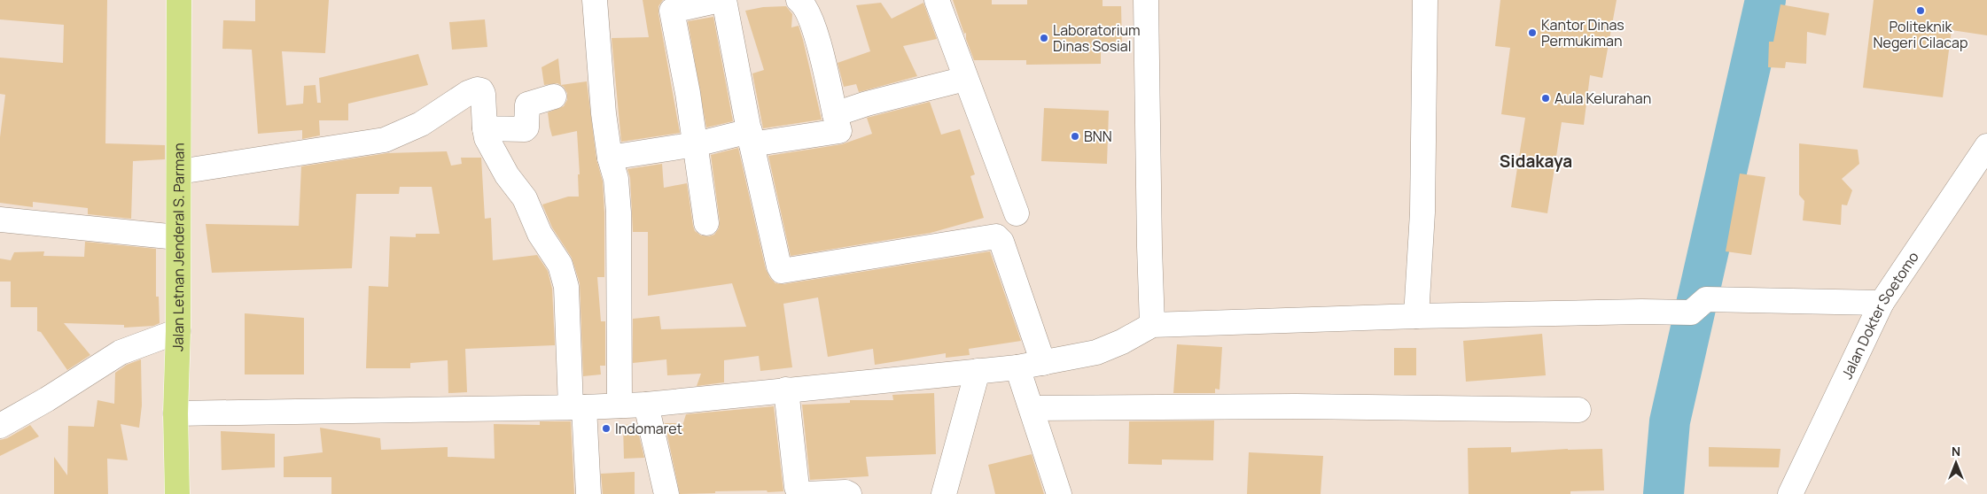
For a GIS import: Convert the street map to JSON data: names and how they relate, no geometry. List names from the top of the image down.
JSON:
{
  "streets": {
    "main road": ["Jalan Letnan Jenderal S. Parman"],
    "street": ["Jalan Dokter Soetomo"]
  },
  "districts": ["Sidakaya"],
  "places": [
    "Politeknik Negeri Cilacap",
    "Kantor Dinas Permukiman",
    "Laboratorium Dinas Sosial",
    "Aula Kelurahan",
    "BNN",
    "Indomaret"
  ],
  "north": "top"
}
